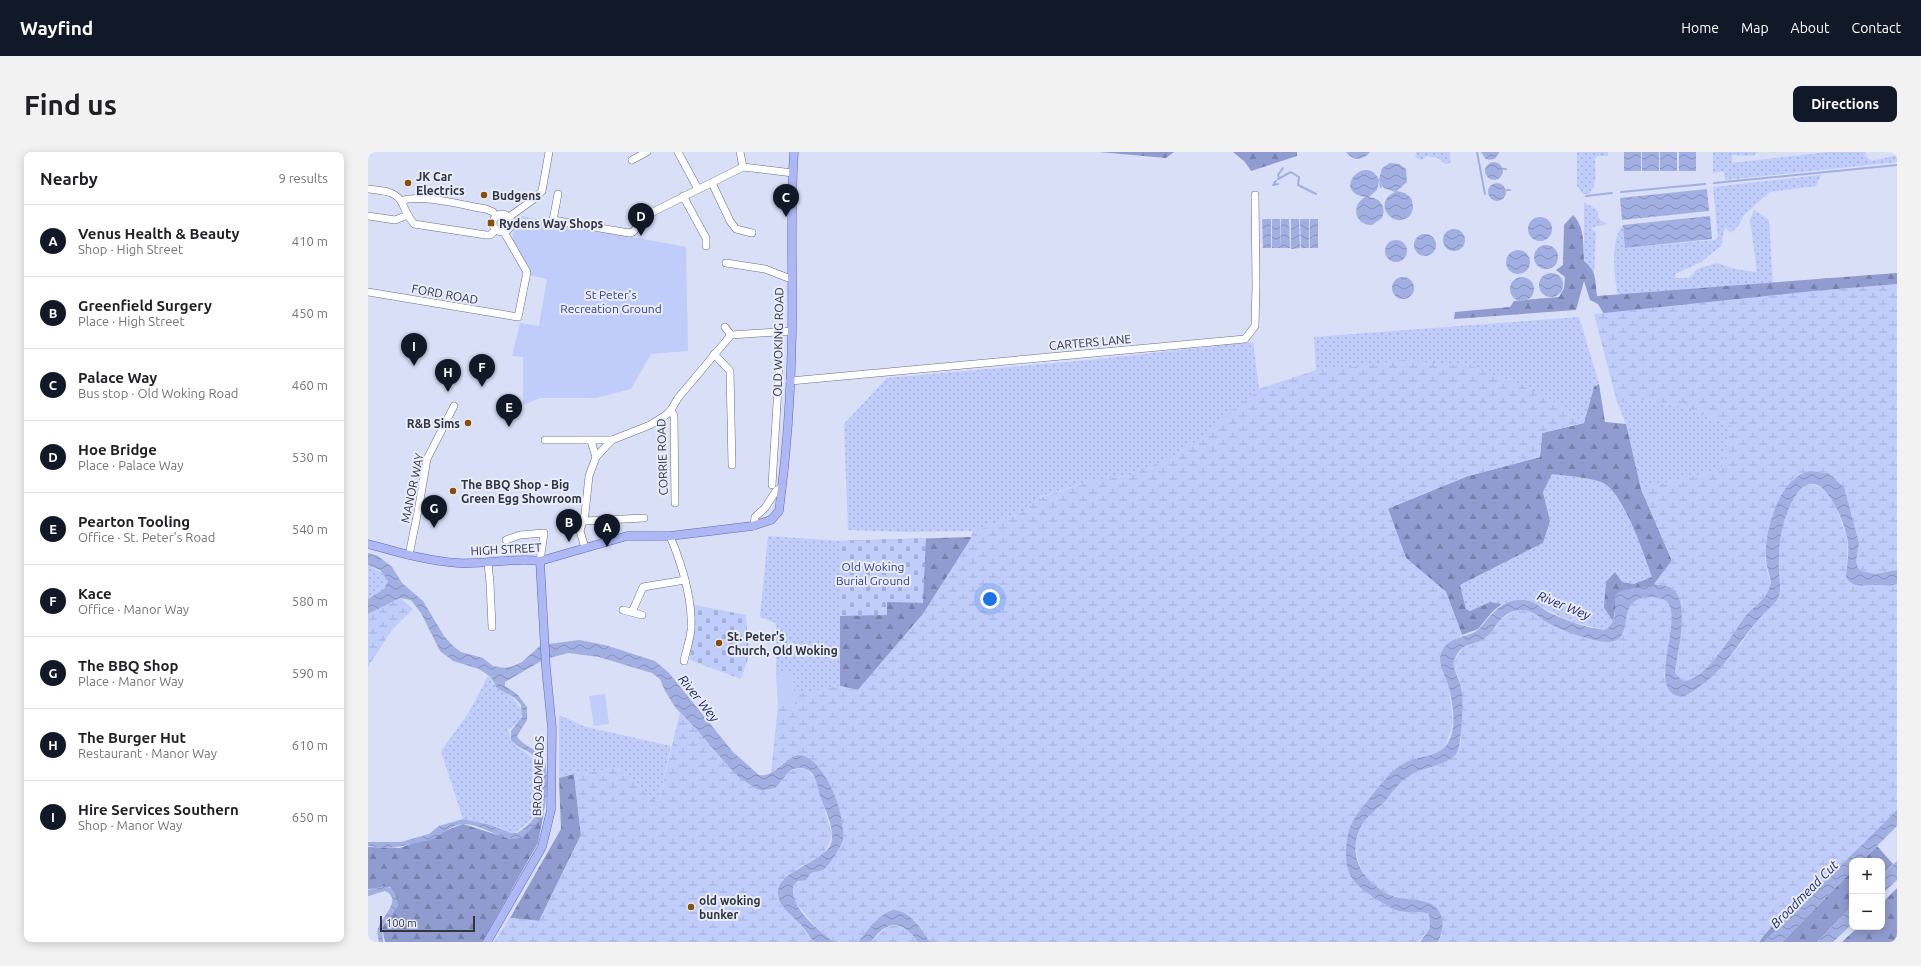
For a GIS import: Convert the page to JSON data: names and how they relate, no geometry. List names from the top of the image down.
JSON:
{
  "streets": {
    "main road": ["OLD WOKING ROAD", "HIGH STREET", "BROADMEADS"],
    "street": [
      "FORD ROAD",
      "CARTERS LANE",
      "CORRIE ROAD",
      "MANOR WAY"
    ]
  },
  "crossings": [
    ["OLD WOKING ROAD", "CARTERS LANE"],
    ["OLD WOKING ROAD", "HIGH STREET"],
    ["MANOR WAY", "HIGH STREET"],
    ["HIGH STREET", "BROADMEADS"]
  ],
  "water": ["River Wey", "Broadmead Cut"],
  "parks": ["St Peter's Recreation Ground", "Old Woking Burial Ground"],
  "places": {
    "other": [
      "JK Car Electrics",
      "Budgens",
      "R&B Sims",
      "The BBQ Shop - Big Green Egg Showroom",
      "St. Peter's Church, Old Woking",
      "old woking bunker"
    ],
    "transit": ["Rydens Way Shops"]
  },
  "scale_bar": "100 m",
  "page": {
    "header": "Wayfind",
    "nav": [
      "Home",
      "Map",
      "About",
      "Contact"
    ],
    "buttons": "Directions",
    "title": "Find us",
    "heading": ["Nearby", "9 results"],
    "pins": [
      "C",
      "D",
      "I",
      "F",
      "H",
      "E",
      "G",
      "B",
      "A"
    ],
    "list": [
      {
        "mark": "A",
        "name": "Venus Health & Beauty",
        "note": "Shop · High Street",
        "value": "410 m"
      },
      {
        "mark": "B",
        "name": "Greenfield Surgery",
        "note": "Place · High Street",
        "value": "450 m"
      },
      {
        "mark": "C",
        "name": "Palace Way",
        "note": "Bus stop · Old Woking Road",
        "value": "460 m"
      },
      {
        "mark": "D",
        "name": "Hoe Bridge",
        "note": "Place · Palace Way",
        "value": "530 m"
      },
      {
        "mark": "E",
        "name": "Pearton Tooling",
        "note": "Office · St. Peter's Road",
        "value": "540 m"
      },
      {
        "mark": "F",
        "name": "Kace",
        "note": "Office · Manor Way",
        "value": "580 m"
      },
      {
        "mark": "G",
        "name": "The BBQ Shop",
        "note": "Place · Manor Way",
        "value": "590 m"
      },
      {
        "mark": "H",
        "name": "The Burger Hut",
        "note": "Restaurant · Manor Way",
        "value": "610 m"
      },
      {
        "mark": "I",
        "name": "Hire Services Southern",
        "note": "Shop · Manor Way",
        "value": "650 m"
      }
    ],
    "map_buttons": ["+", "−"],
    "scale": "100 m"
  }
}
